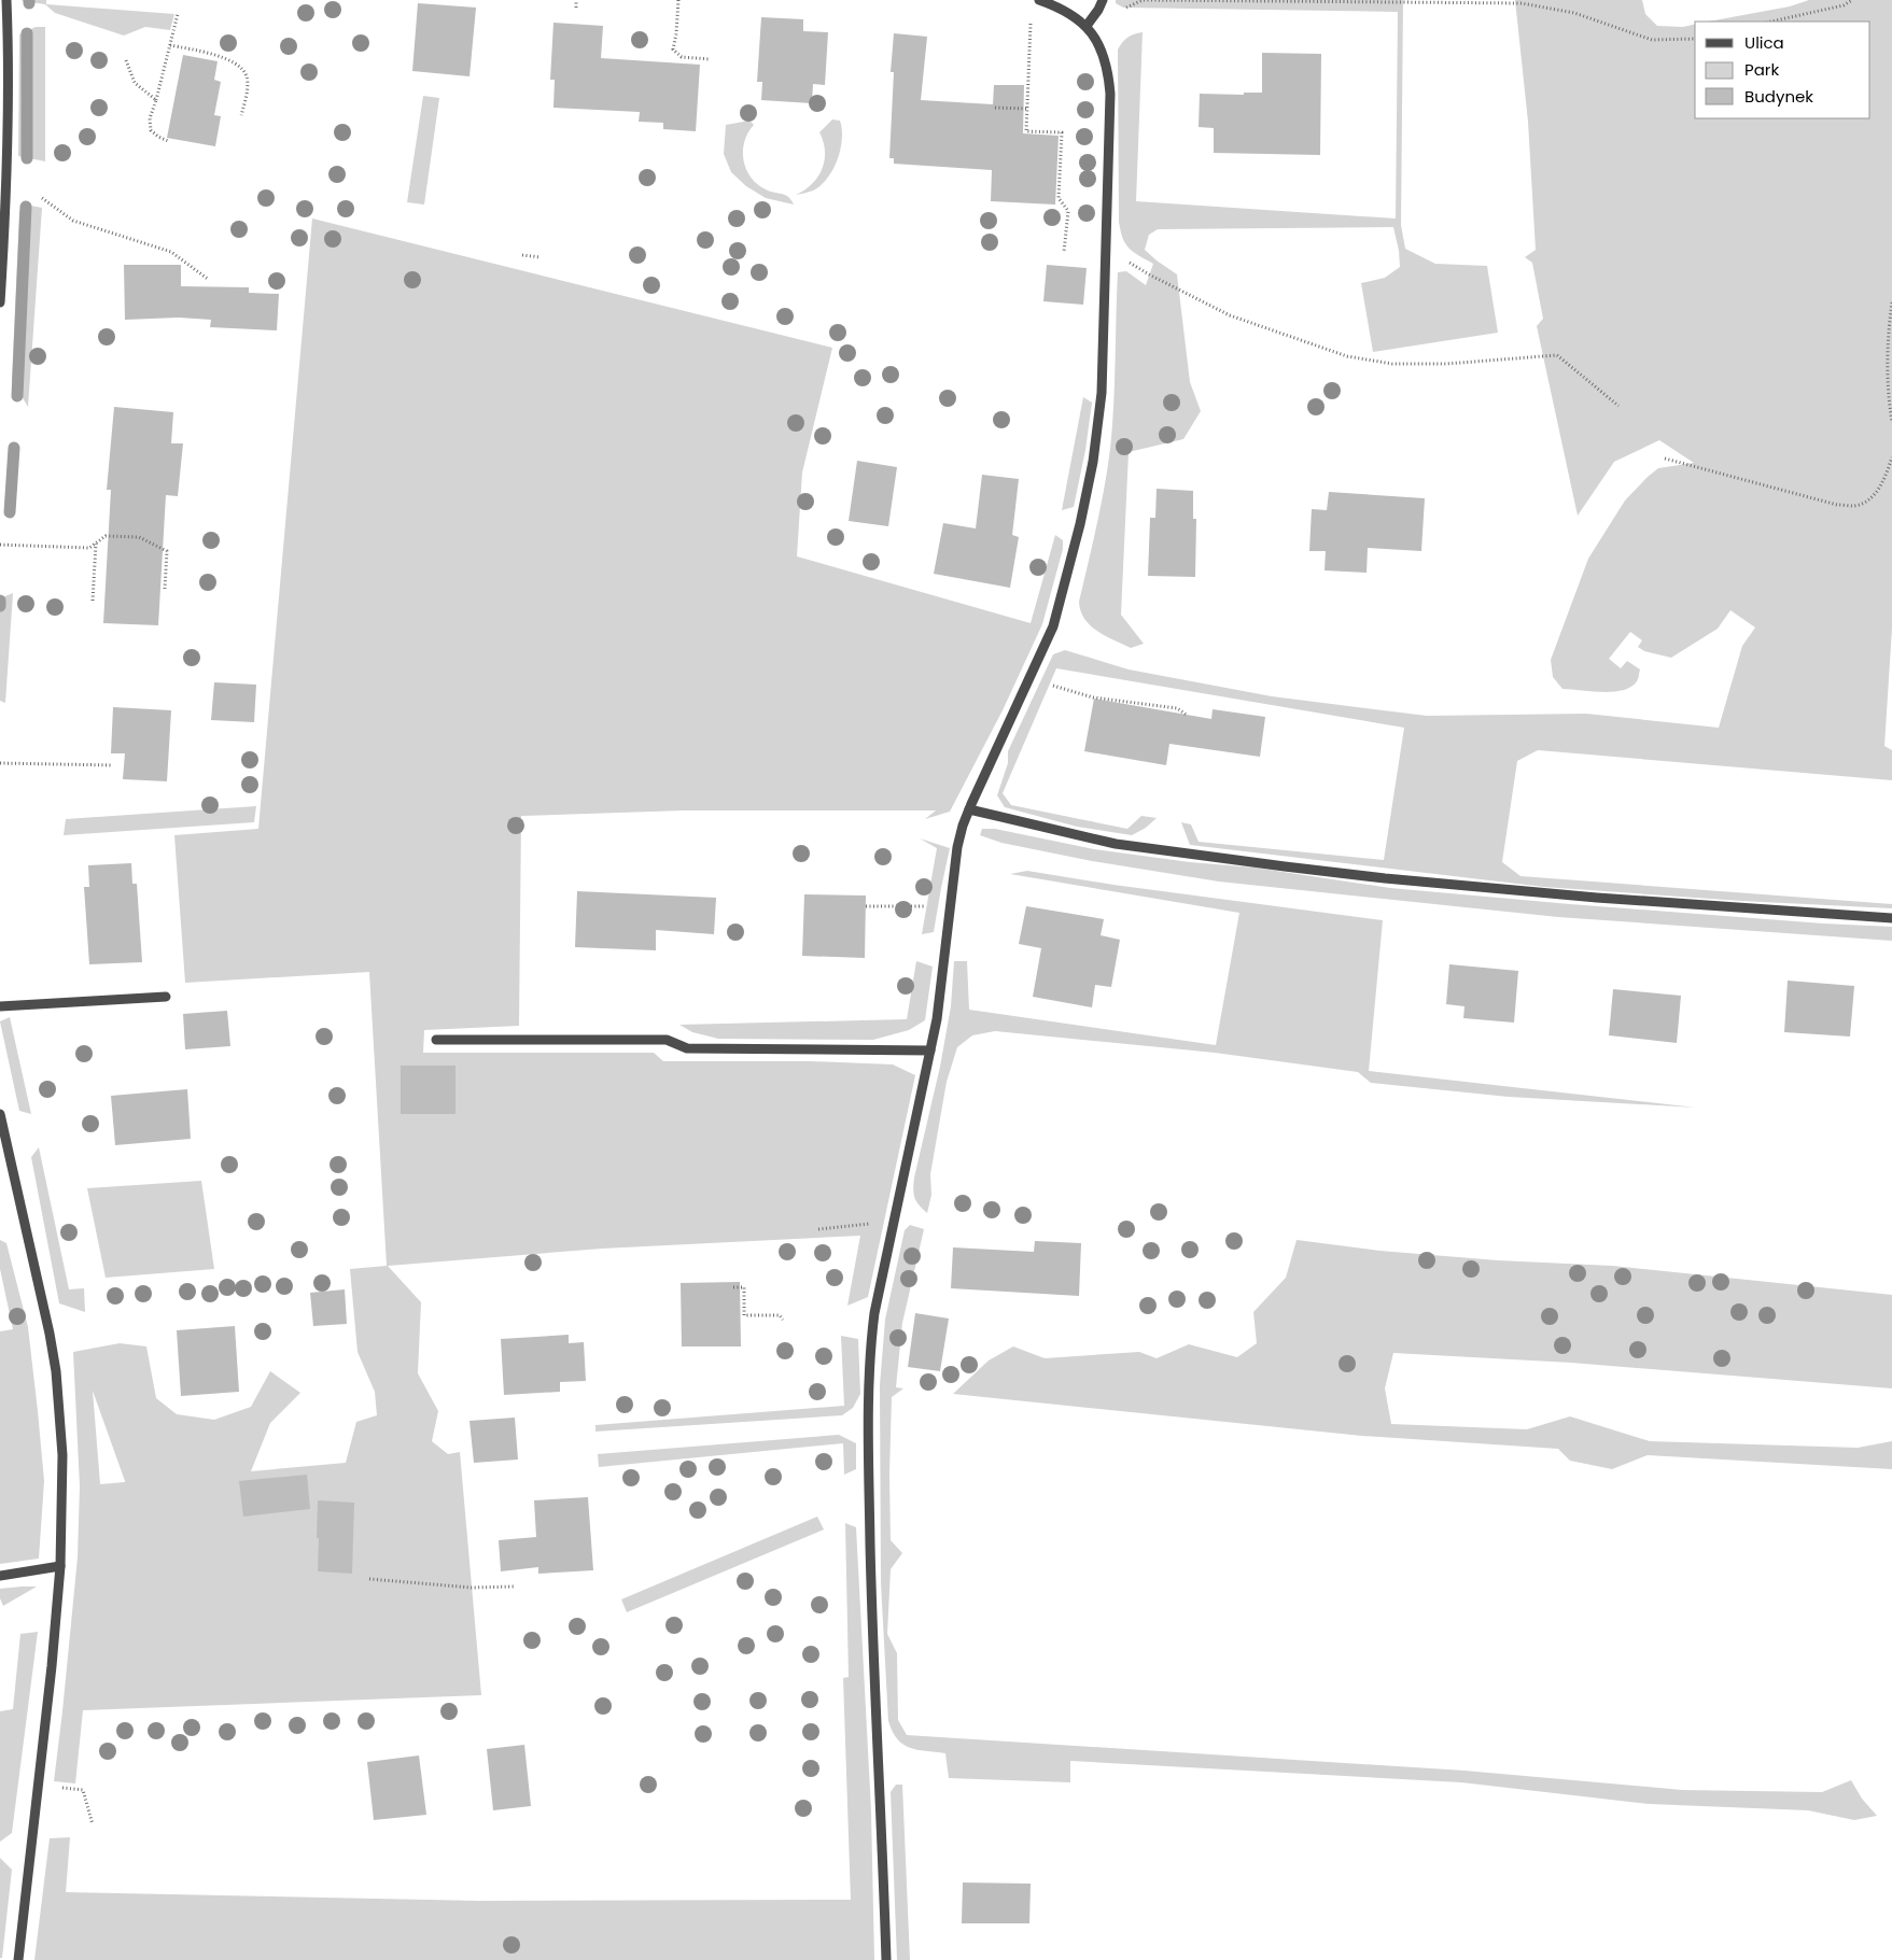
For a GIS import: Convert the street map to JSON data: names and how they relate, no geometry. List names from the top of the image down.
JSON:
{
  "legend": ["Ulica", "Park", "Budynek"]
}
